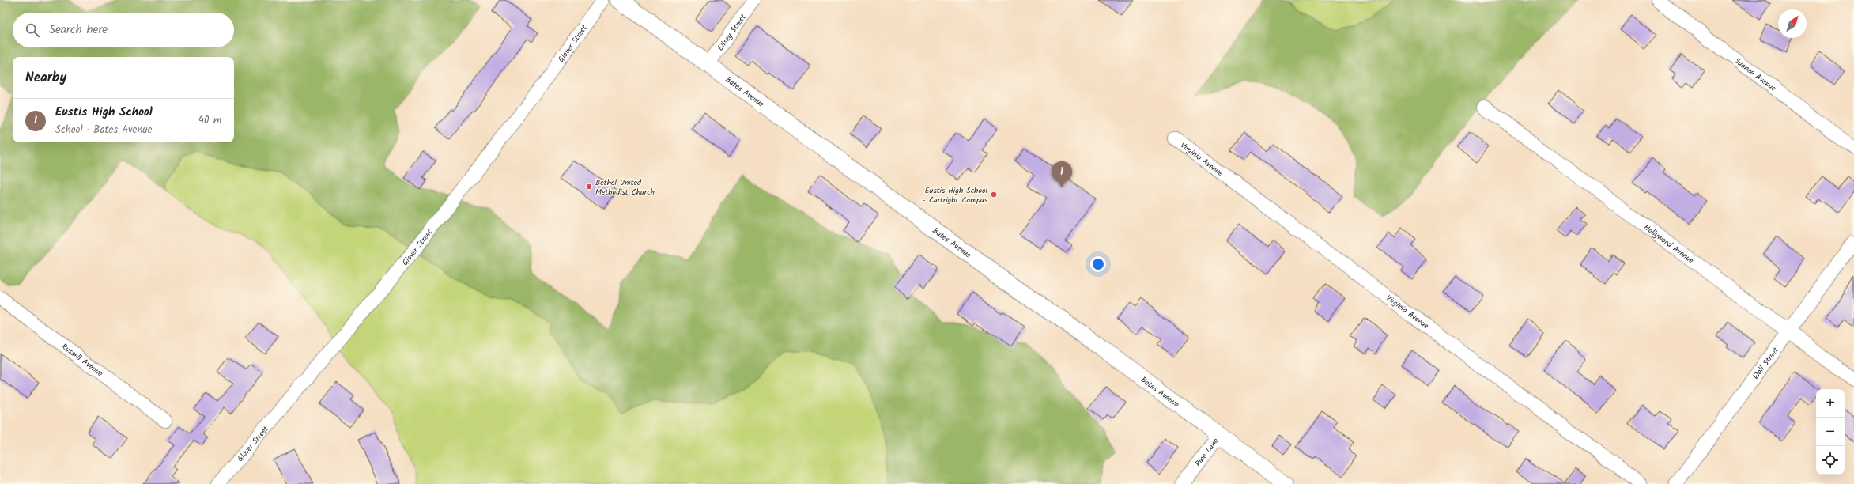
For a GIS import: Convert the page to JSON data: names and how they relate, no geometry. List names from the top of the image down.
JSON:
{
  "streets": {
    "street": [
      "Ellsey Street",
      "Glover Street",
      "Suanee Avenue",
      "Bates Avenue",
      "Virginia Avenue",
      "Hollywood Avenue",
      "Russell Avenue",
      "Wall Street",
      "Pine Lane"
    ]
  },
  "crossings": [
    ["Ellsey Street", "Bates Avenue"],
    ["Bates Avenue", "Pine Lane"],
    ["Hollywood Avenue", "Wall Street"]
  ],
  "places": ["Bethel United Methodist Church", "Eustis High School - Cartright Campus"],
  "north": "top right",
  "page": {
    "search": "Search here",
    "heading": "Nearby",
    "list": [
      {
        "mark": "1",
        "name": "Eustis High School",
        "note": "School · Bates Avenue",
        "value": "40 m"
      }
    ],
    "pins": "1",
    "map_buttons": ["+", "−"]
  }
}
